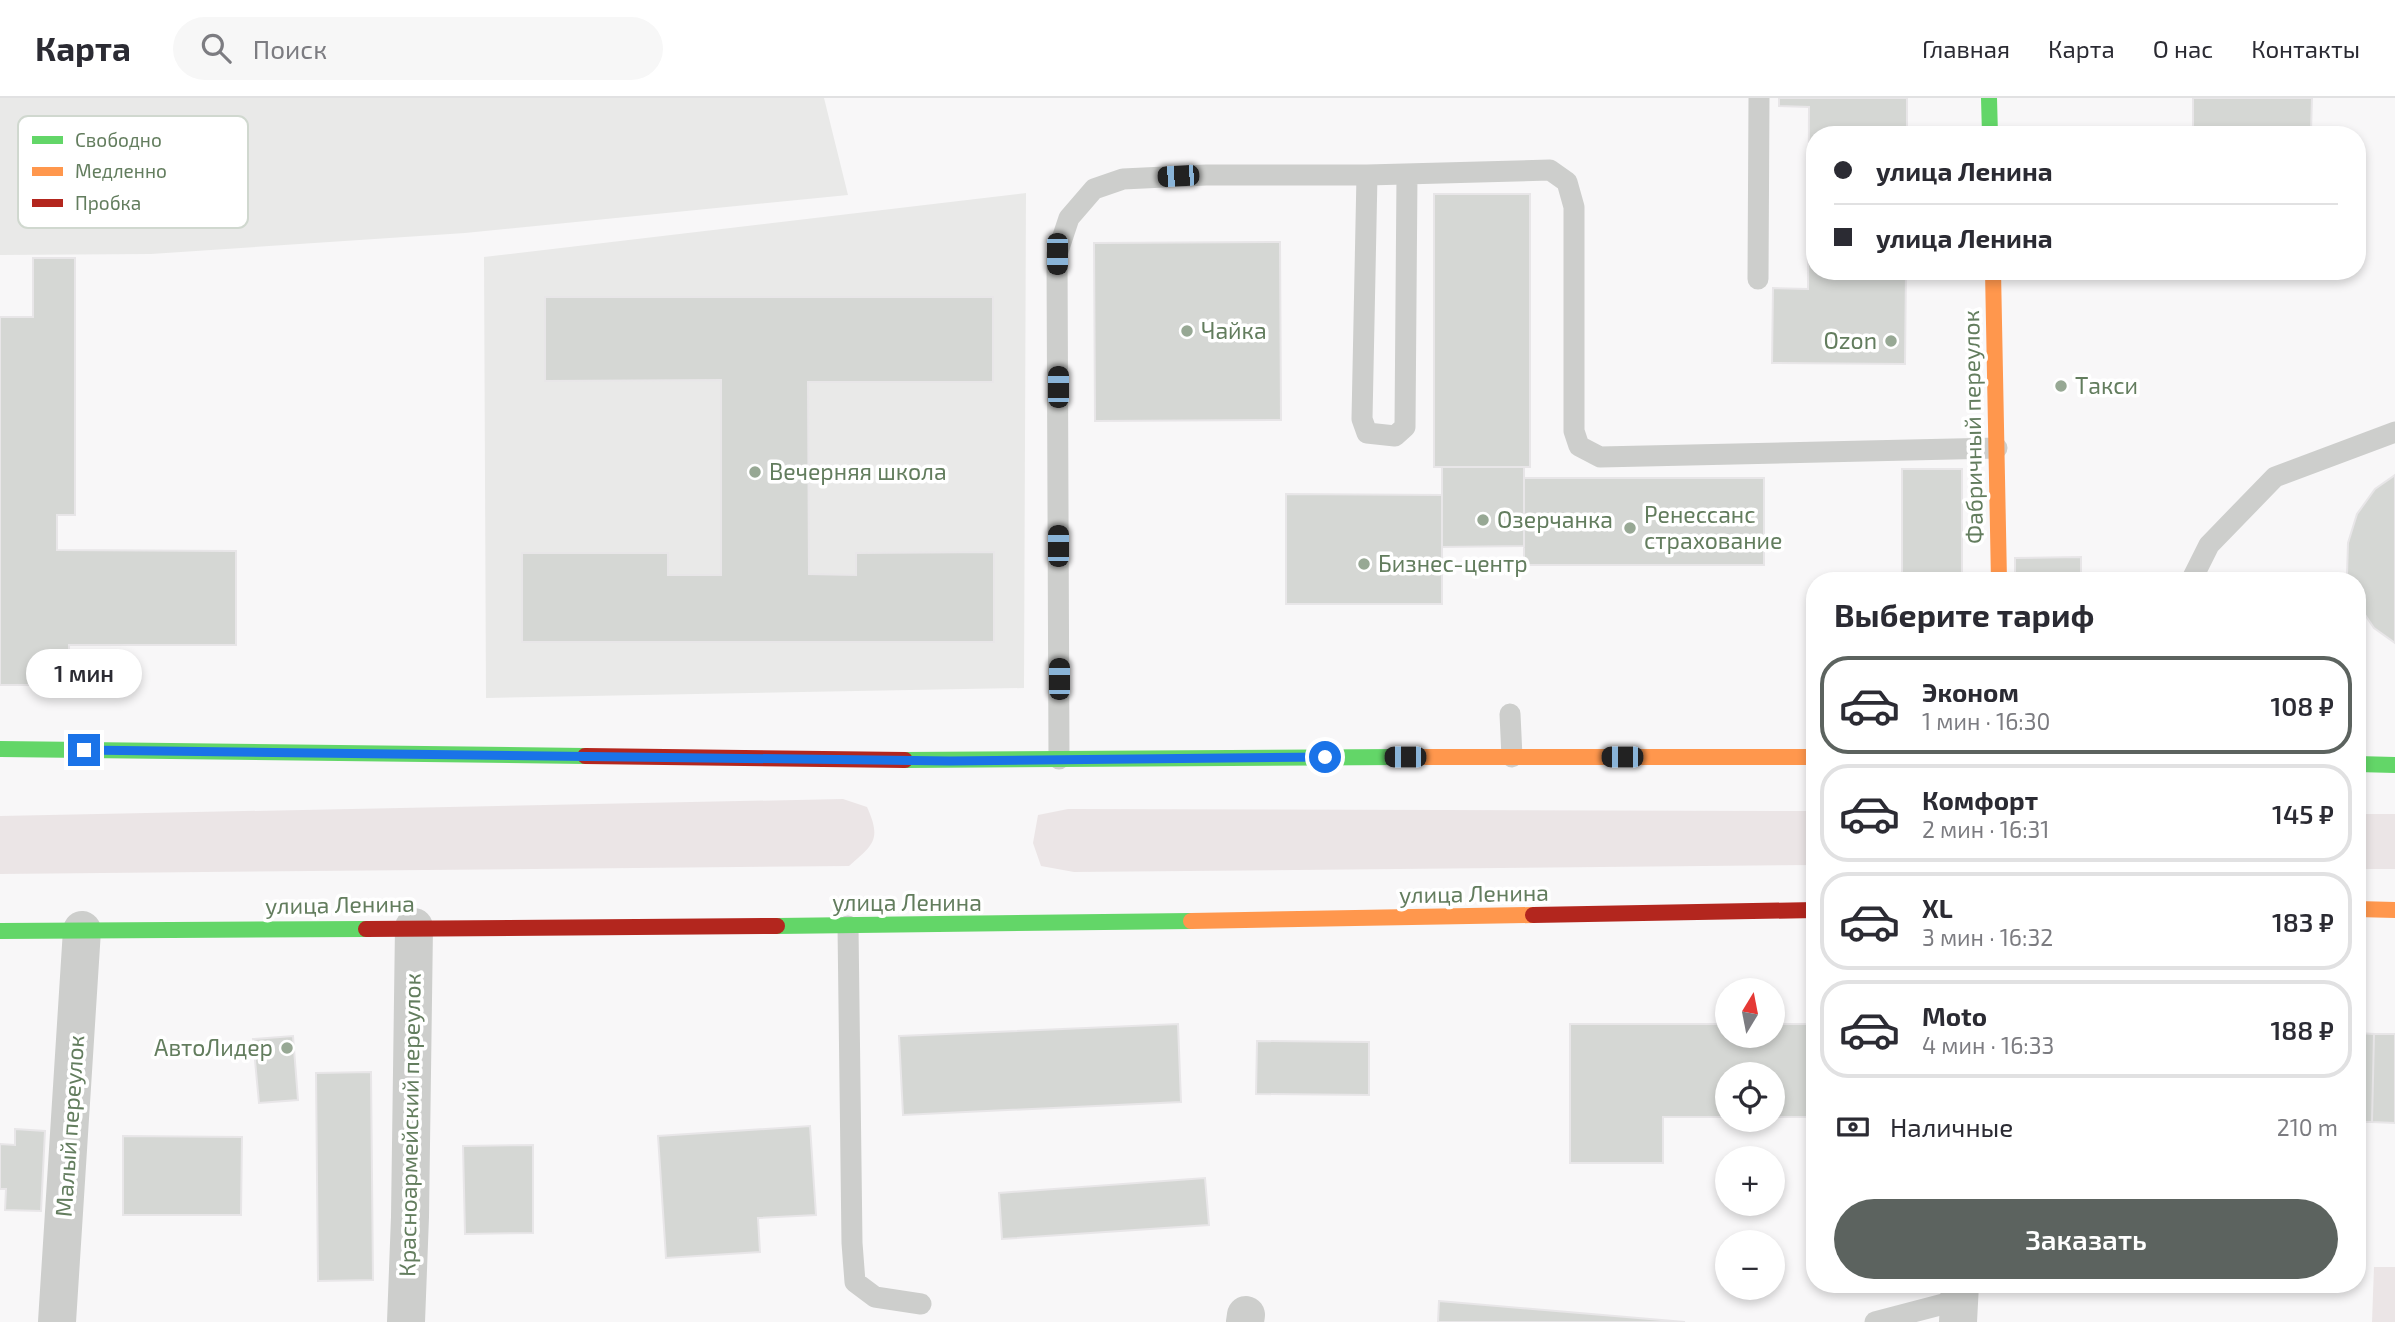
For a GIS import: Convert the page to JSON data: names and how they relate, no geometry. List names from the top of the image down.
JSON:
{
  "streets": {
    "main road": ["Фабричный переулок", "улица Ленина"],
    "street": ["Красноармейский переулок", "Малый переулок"]
  },
  "crossings": [
    ["улица Ленина", "Красноармейский переулок"],
    ["улица Ленина", "Малый переулок"]
  ],
  "places": [
    "Чайка",
    "Ozon",
    "Такси",
    "Вечерняя школа",
    "Озерчанка",
    "Ренессанс страхование",
    "Бизнес-центр",
    "АвтоЛидер"
  ],
  "legend": ["Свободно", "Медленно", "Пробка"],
  "north": "top",
  "page": {
    "header": "Карта",
    "search": "Поиск",
    "nav": [
      "Главная",
      "Карта",
      "О нас",
      "Контакты"
    ],
    "banner": ["улица Ленина", "улица Ленина"],
    "heading": "Выберите тариф",
    "bubble": "1 мин",
    "list": [
      {
        "name": "Эконом",
        "note": "1 мин · 16:30",
        "value": "108 ₽"
      },
      {
        "name": "Комфорт",
        "note": "2 мин · 16:31",
        "value": "145 ₽"
      },
      {
        "name": "XL",
        "note": "3 мин · 16:32",
        "value": "183 ₽"
      },
      {
        "name": "Moto",
        "note": "4 мин · 16:33",
        "value": "188 ₽"
      }
    ],
    "map_buttons": ["+", "−"],
    "pay": ["Наличные", "210 m"],
    "buttons": "Заказать"
  }
}
